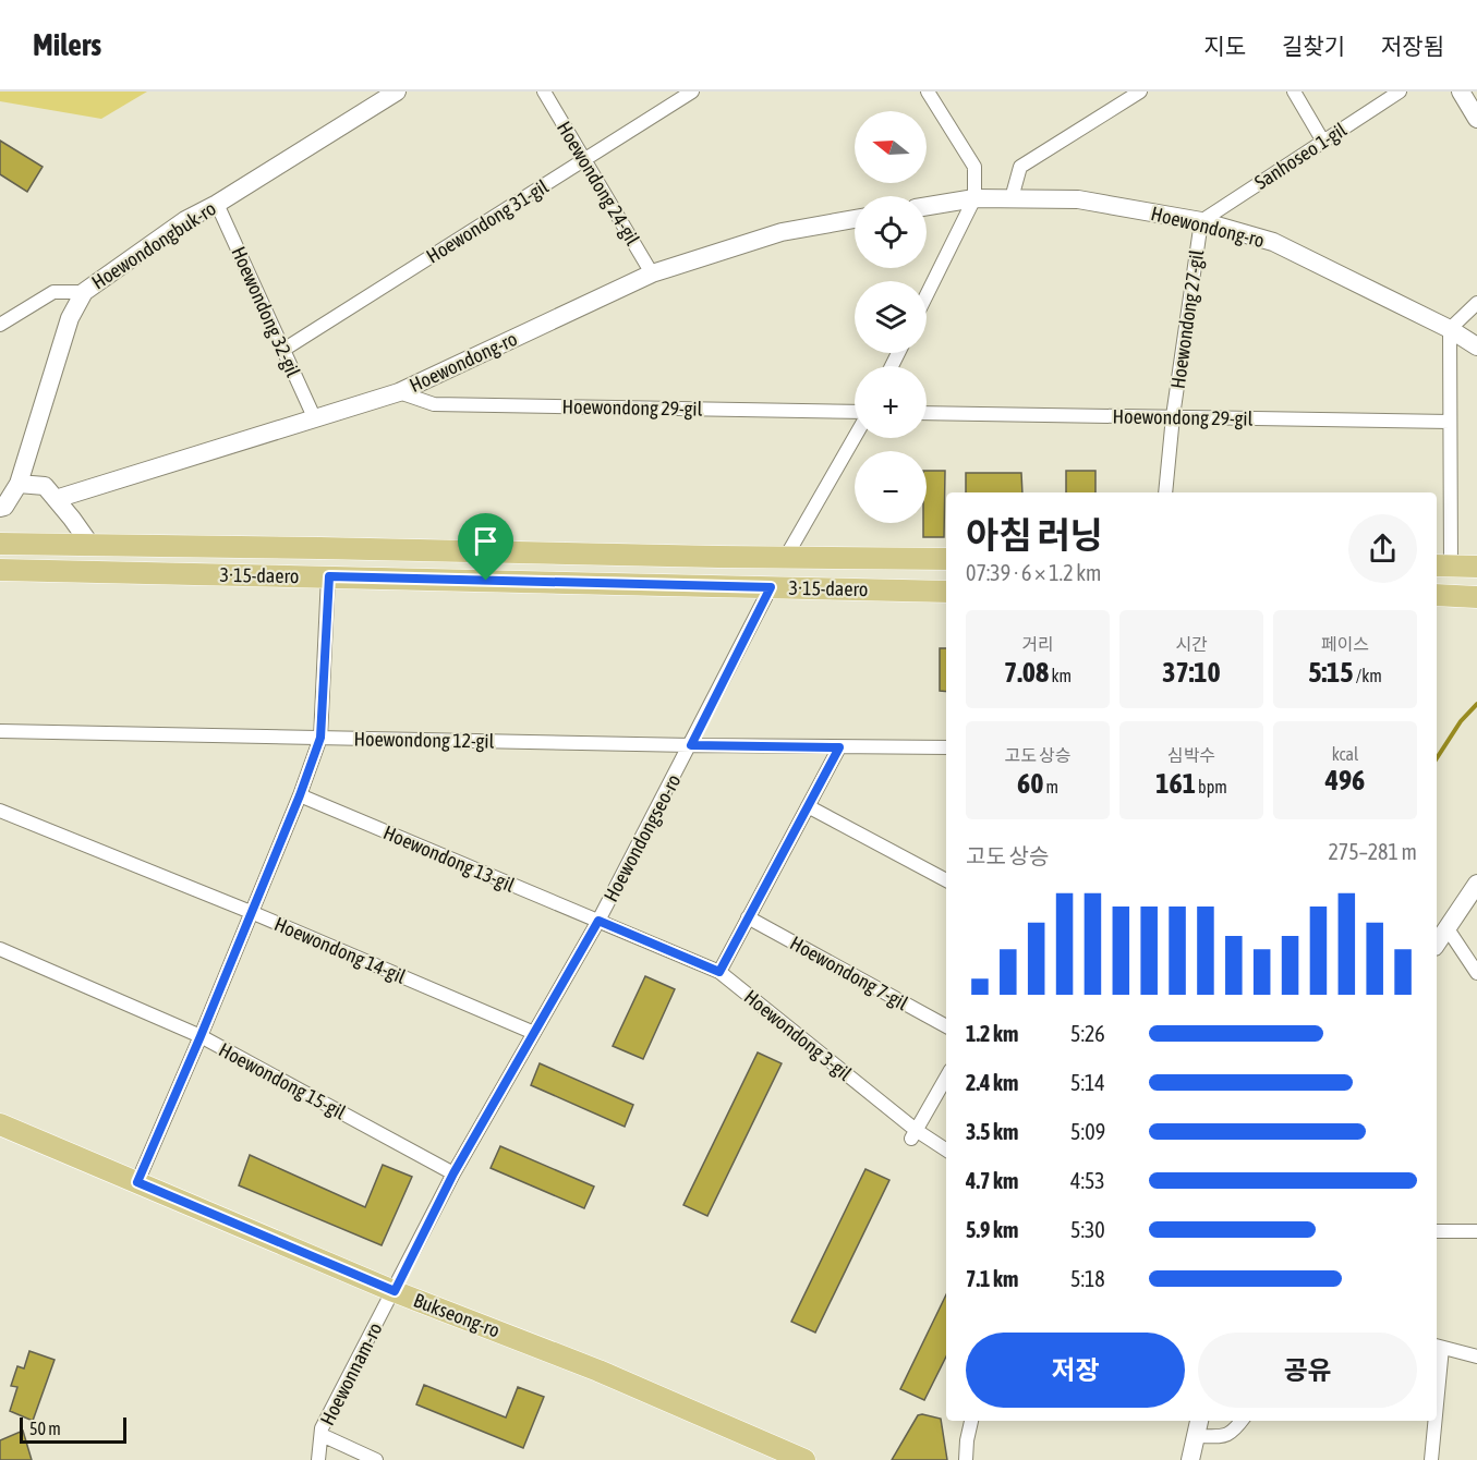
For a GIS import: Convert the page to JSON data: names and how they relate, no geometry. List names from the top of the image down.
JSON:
{
  "streets": {
    "main road": [
      "Hoewondong-ro",
      "Hoewondongbuk-ro",
      "3·15-daero",
      "Bukseong-ro"
    ],
    "street": [
      "Sanhoseo 1-gil",
      "Hoewondong 24-gil",
      "Hoewondong 31-gil",
      "Hoewondong 32-gil",
      "Hoewondong 27-gil",
      "Hoewondong 29-gil",
      "Hoewondong 12-gil",
      "Hoewondongseo-ro",
      "Hoewondong 13-gil",
      "Hoewondong 14-gil",
      "Hoewondong 7-gil",
      "Hoewondong 3-gil",
      "Hoewondong 15-gil",
      "Hoewonnam-ro"
    ]
  },
  "crossings": [
    ["Sanhoseo 1-gil", "Hoewondong-ro"],
    ["Sanhoseo 1-gil", "Hoewondong 27-gil"],
    ["Hoewondong 24-gil", "Hoewondong 31-gil"],
    ["Hoewondong 24-gil", "Hoewondong-ro"],
    ["Hoewondong 31-gil", "Hoewondong 32-gil"],
    ["Hoewondong-ro", "Hoewondong 32-gil"],
    ["Hoewondong-ro", "Hoewondong 27-gil"],
    ["Hoewondong-ro", "Hoewondong 29-gil"],
    ["Hoewondongbuk-ro", "Hoewondong 32-gil"],
    ["Hoewondong 27-gil", "Hoewondong 29-gil"],
    ["3·15-daero", "Hoewondongseo-ro"],
    ["Hoewondong 12-gil", "Hoewondongseo-ro"],
    ["Hoewondongseo-ro", "Hoewondong 13-gil"],
    ["Hoewondongseo-ro", "Hoewondong 14-gil"],
    ["Hoewondongseo-ro", "Hoewondong 3-gil"],
    ["Hoewondongseo-ro", "Hoewondong 15-gil"],
    ["Hoewondongseo-ro", "Bukseong-ro"],
    ["Hoewondongseo-ro", "Hoewonnam-ro"],
    ["Hoewondong 13-gil", "Hoewondong 3-gil"],
    ["Bukseong-ro", "Hoewonnam-ro"]
  ],
  "scale_bar": "50 m",
  "north": "left",
  "page": {
    "header": "Milers",
    "nav": ["지도", "길찾기", "저장됨"],
    "map_buttons": ["+", "−"],
    "heading": ["아침 러닝", "07:39 · 6 × 1.2 km"],
    "stats": [
      ["거리", "7.08 km"],
      ["시간", "37:10"],
      ["페이스", "5:15 /km"],
      ["고도 상승", "60 m"],
      ["심박수", "161 bpm"],
      ["kcal", "496"]
    ],
    "chart": ["고도 상승", "275–281 m"],
    "list": [
      {
        "name": "1.2 km",
        "note": "5:26"
      },
      {
        "name": "2.4 km",
        "note": "5:14"
      },
      {
        "name": "3.5 km",
        "note": "5:09"
      },
      {
        "name": "4.7 km",
        "note": "4:53"
      },
      {
        "name": "5.9 km",
        "note": "5:30"
      },
      {
        "name": "7.1 km",
        "note": "5:18"
      }
    ],
    "buttons": ["저장", "공유"],
    "scale": "50 m"
  }
}
